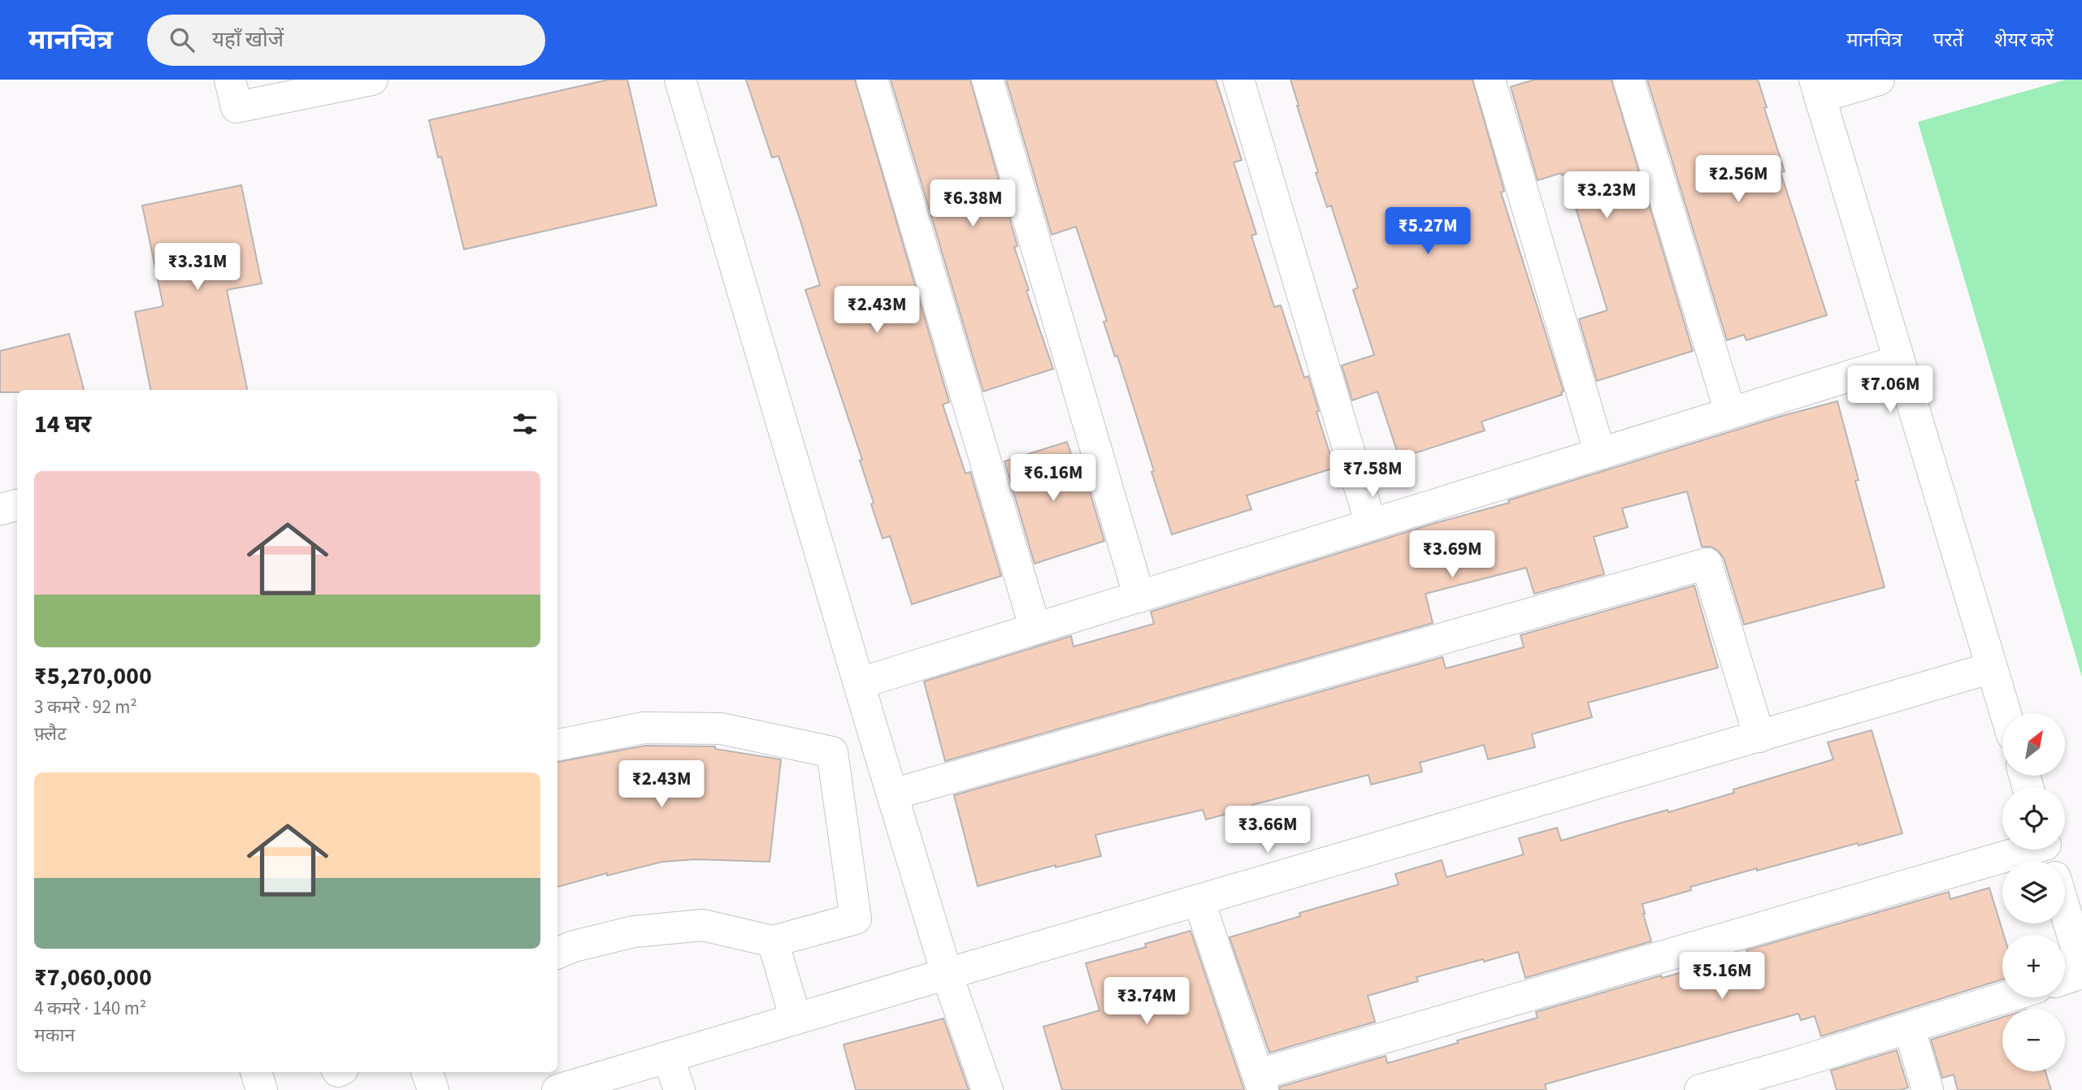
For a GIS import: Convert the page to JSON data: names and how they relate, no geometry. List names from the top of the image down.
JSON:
{
  "north": "top right",
  "page": {
    "header": "मानचित्र",
    "search": "यहाँ खोजें",
    "nav": ["मानचित्र", "परतें", "शेयर करें"],
    "price": [
      "₹2.56M",
      "₹3.23M",
      "₹6.38M",
      "₹5.27M",
      "₹3.31M",
      "₹2.43M",
      "₹7.06M",
      "₹7.58M",
      "₹6.16M",
      "₹3.69M",
      "₹2.43M",
      "₹3.66M",
      "₹5.16M",
      "₹3.74M"
    ],
    "heading": "14 घर",
    "list": [
      {
        "name": "₹5,270,000",
        "note": "3 कमरे · 92 m² · फ़्लैट"
      },
      {
        "name": "₹7,060,000",
        "note": "4 कमरे · 140 m² · मकान"
      }
    ],
    "map_buttons": ["+", "−"]
  }
}
